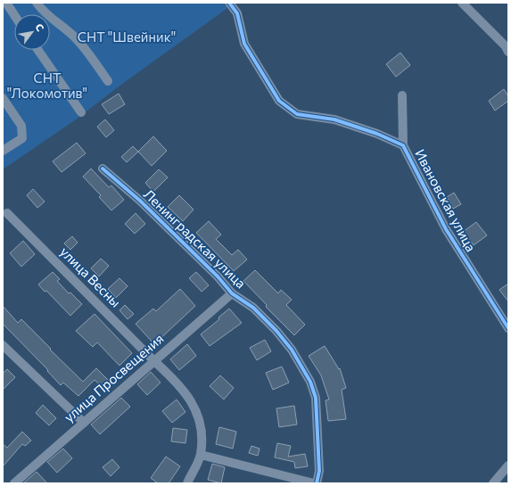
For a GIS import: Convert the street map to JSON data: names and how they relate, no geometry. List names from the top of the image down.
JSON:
{
  "streets": {
    "street": [
      "Ивановская улица",
      "Ленинградская улица",
      "улица Весны",
      "улица Просвещения"
    ]
  },
  "crossings": [
    ["Ленинградская улица", "улица Просвещения"],
    ["улица Весны", "улица Просвещения"]
  ],
  "parks": ["СНТ \"Швейник\"", "СНТ \"Локомотив\""],
  "north": "top right"
}
